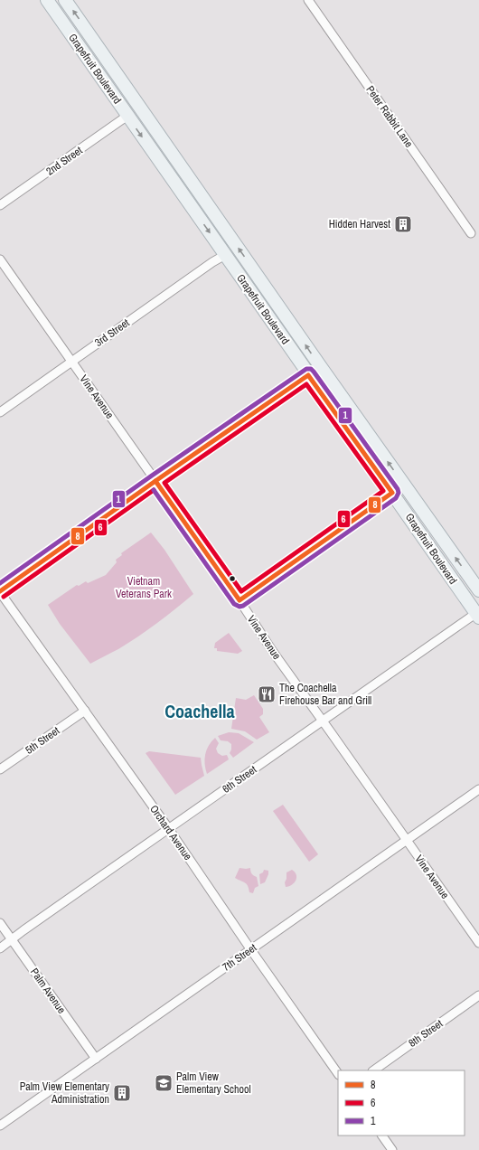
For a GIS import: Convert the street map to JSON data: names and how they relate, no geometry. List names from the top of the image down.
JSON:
{
  "streets": {
    "main road": ["Grapefruit Boulevard"],
    "street": [
      "Peter Rabbit Lane",
      "2nd Street",
      "3rd Street",
      "Vine Avenue",
      "5th Street",
      "6th Street",
      "Orchard Avenue",
      "7th Street",
      "Palm Avenue",
      "8th Street"
    ]
  },
  "crossings": [
    ["Grapefruit Boulevard", "2nd Street"],
    ["Grapefruit Boulevard", "3rd Street"],
    ["Grapefruit Boulevard", "6th Street"],
    ["3rd Street", "Vine Avenue"],
    ["Vine Avenue", "6th Street"],
    ["Vine Avenue", "7th Street"],
    ["5th Street", "Orchard Avenue"],
    ["6th Street", "Orchard Avenue"],
    ["6th Street", "Palm Avenue"],
    ["Orchard Avenue", "7th Street"],
    ["7th Street", "Palm Avenue"]
  ],
  "districts": ["Coachella"],
  "parks": ["Vietnam Veterans Park"],
  "places": {
    "building": ["Hidden Harvest", "Palm View Elementary Administration"],
    "restaurant": ["The Coachella Firehouse Bar and Grill"],
    "school or university": ["Palm View Elementary School"]
  },
  "lines": ["transit line 1", "transit line 8", "transit line 6"],
  "legend": ["8", "6", "1"]
}
